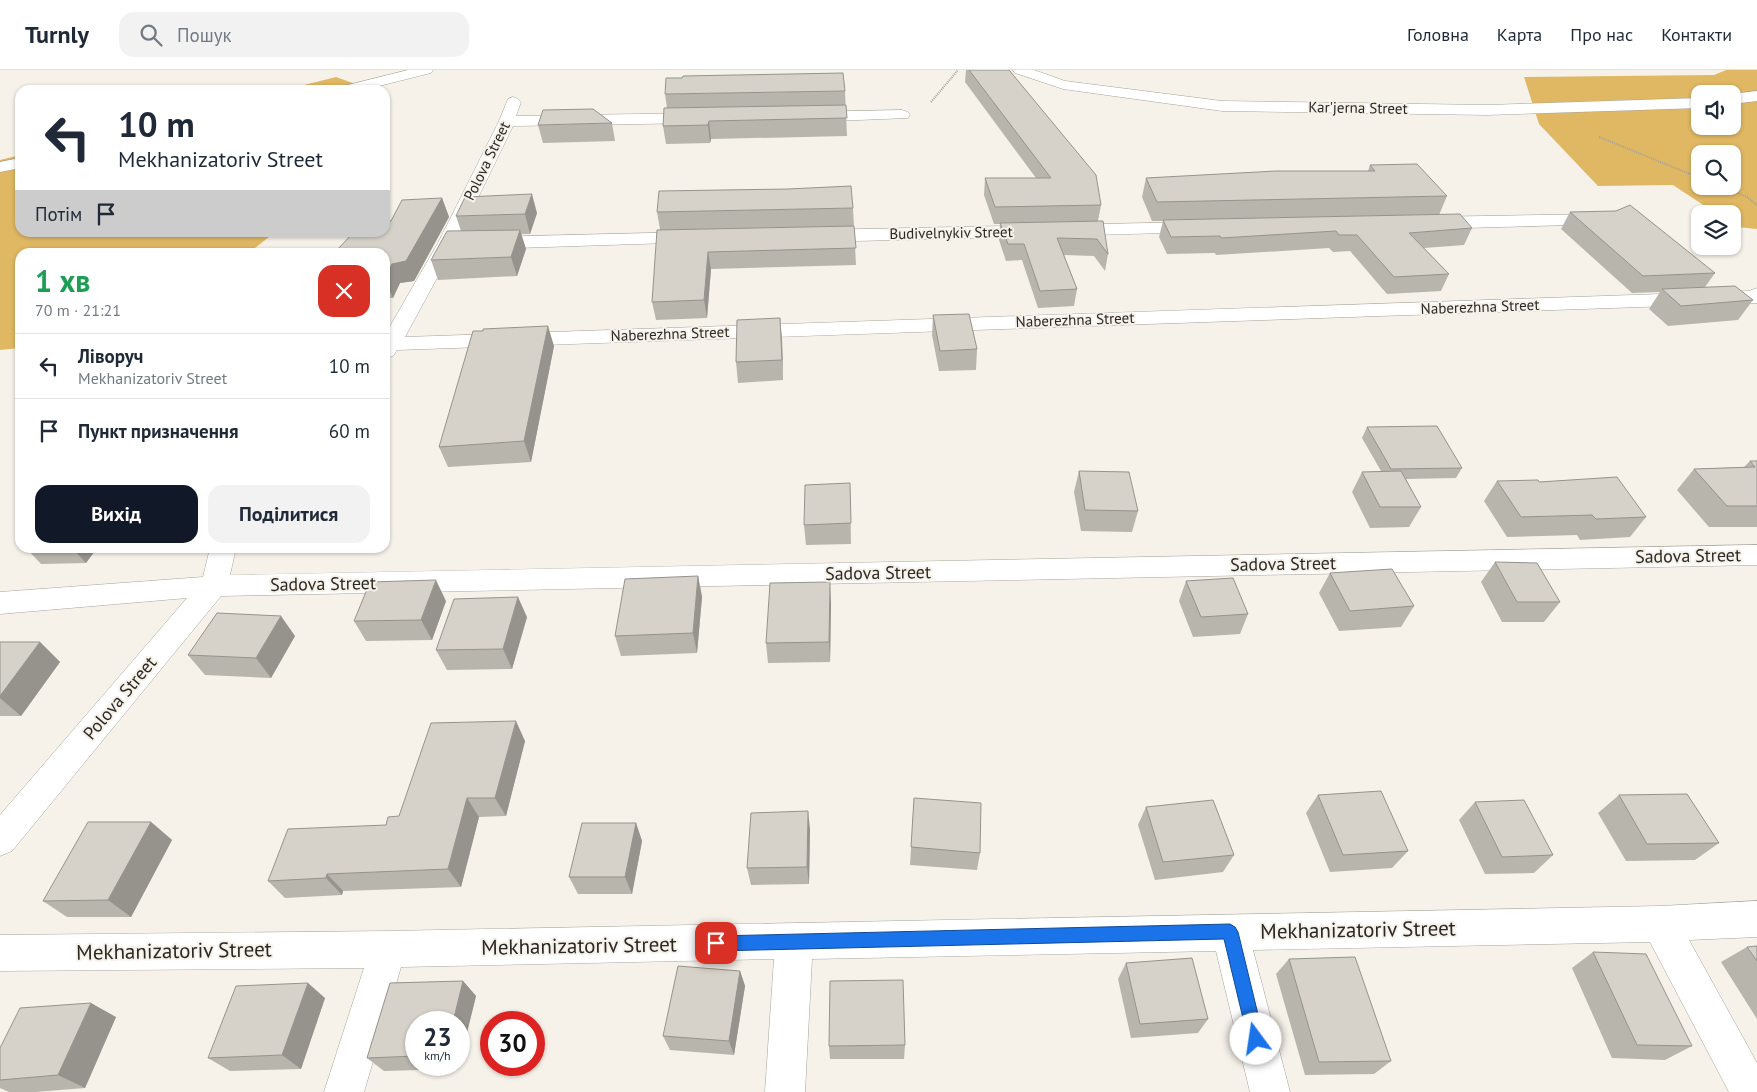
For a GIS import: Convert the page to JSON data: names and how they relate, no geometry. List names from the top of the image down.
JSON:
{
  "streets": {
    "street": [
      "Kar'jerna Street",
      "Polova Street",
      "Budivelnykiv Street",
      "Naberezhna Street",
      "Sadova Street",
      "Mekhanizatoriv Street"
    ]
  },
  "crossings": [
    ["Polova Street", "Sadova Street"]
  ],
  "page": {
    "header": "Turnly",
    "search": "Пошук",
    "nav": [
      "Головна",
      "Карта",
      "Про нас",
      "Контакти"
    ],
    "turn": ["10 m", "Mekhanizatoriv Street"],
    "then": "Потім",
    "heading": ["1 хв", "70 m · 21:21"],
    "list": [
      {
        "name": "Ліворуч",
        "note": "Mekhanizatoriv Street",
        "value": "10 m"
      },
      {
        "name": "Пункт призначення",
        "value": "60 m"
      }
    ],
    "buttons": ["Вихід", "Поділитися"],
    "speed": "23 km/h",
    "limit": "30"
  }
}
